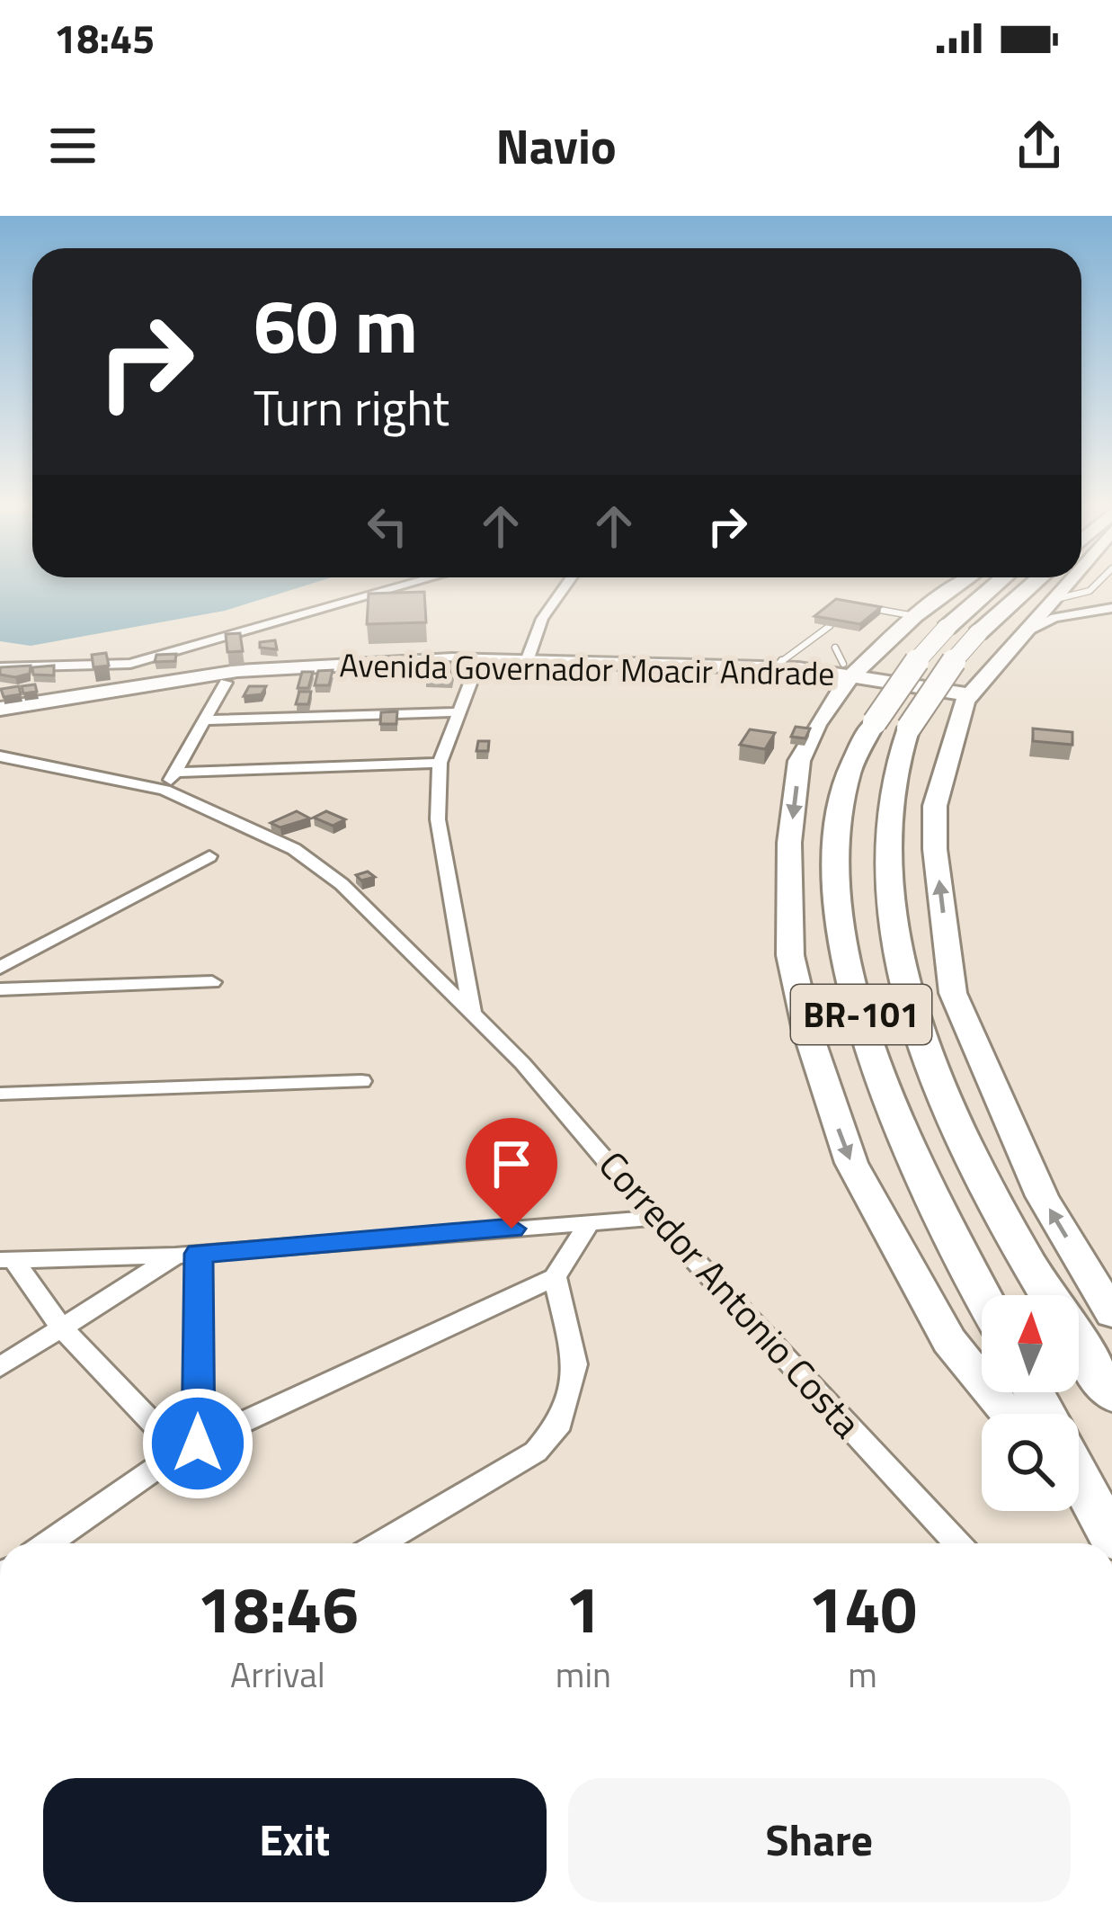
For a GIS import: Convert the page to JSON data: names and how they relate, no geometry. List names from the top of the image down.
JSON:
{
  "streets": {
    "highway": ["BR-101"],
    "main road": ["Avenida Governador Moacir Andrade"],
    "street": ["Corredor Antonio Costa"]
  },
  "crossings": [
    ["Avenida Governador Moacir Andrade", "BR-101"]
  ],
  "north": "top",
  "page": {
    "status": "18:45",
    "header": "Navio",
    "turn": ["60 m", "Turn right"],
    "eta": [
      "18:46",
      "Arrival",
      "1",
      "min",
      "140",
      "m"
    ],
    "buttons": ["Exit", "Share"]
  }
}
